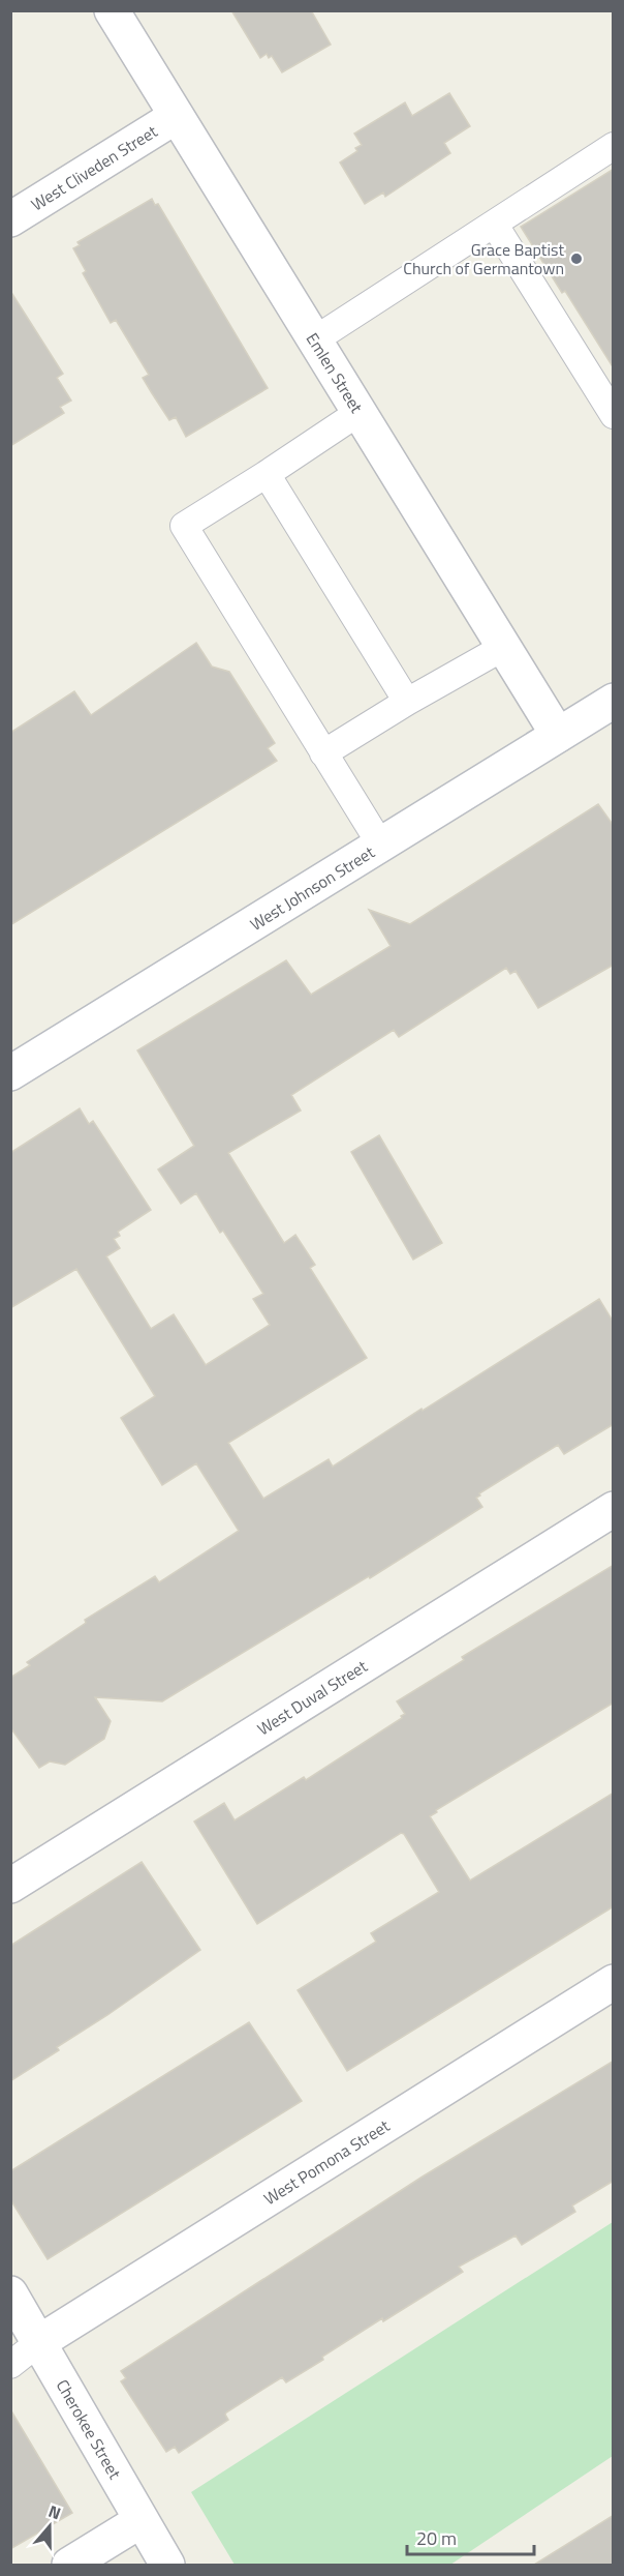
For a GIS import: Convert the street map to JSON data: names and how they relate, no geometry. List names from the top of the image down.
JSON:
{
  "streets": {
    "street": [
      "West Cliveden Street",
      "Emlen Street",
      "West Johnson Street",
      "West Duval Street",
      "West Pomona Street",
      "Cherokee Street"
    ]
  },
  "crossings": [
    ["West Cliveden Street", "Emlen Street"],
    ["Emlen Street", "West Johnson Street"],
    ["West Pomona Street", "Cherokee Street"]
  ],
  "places": ["Grace Baptist Church of Germantown"],
  "scale_bar": "20 m",
  "north": "top"
}
